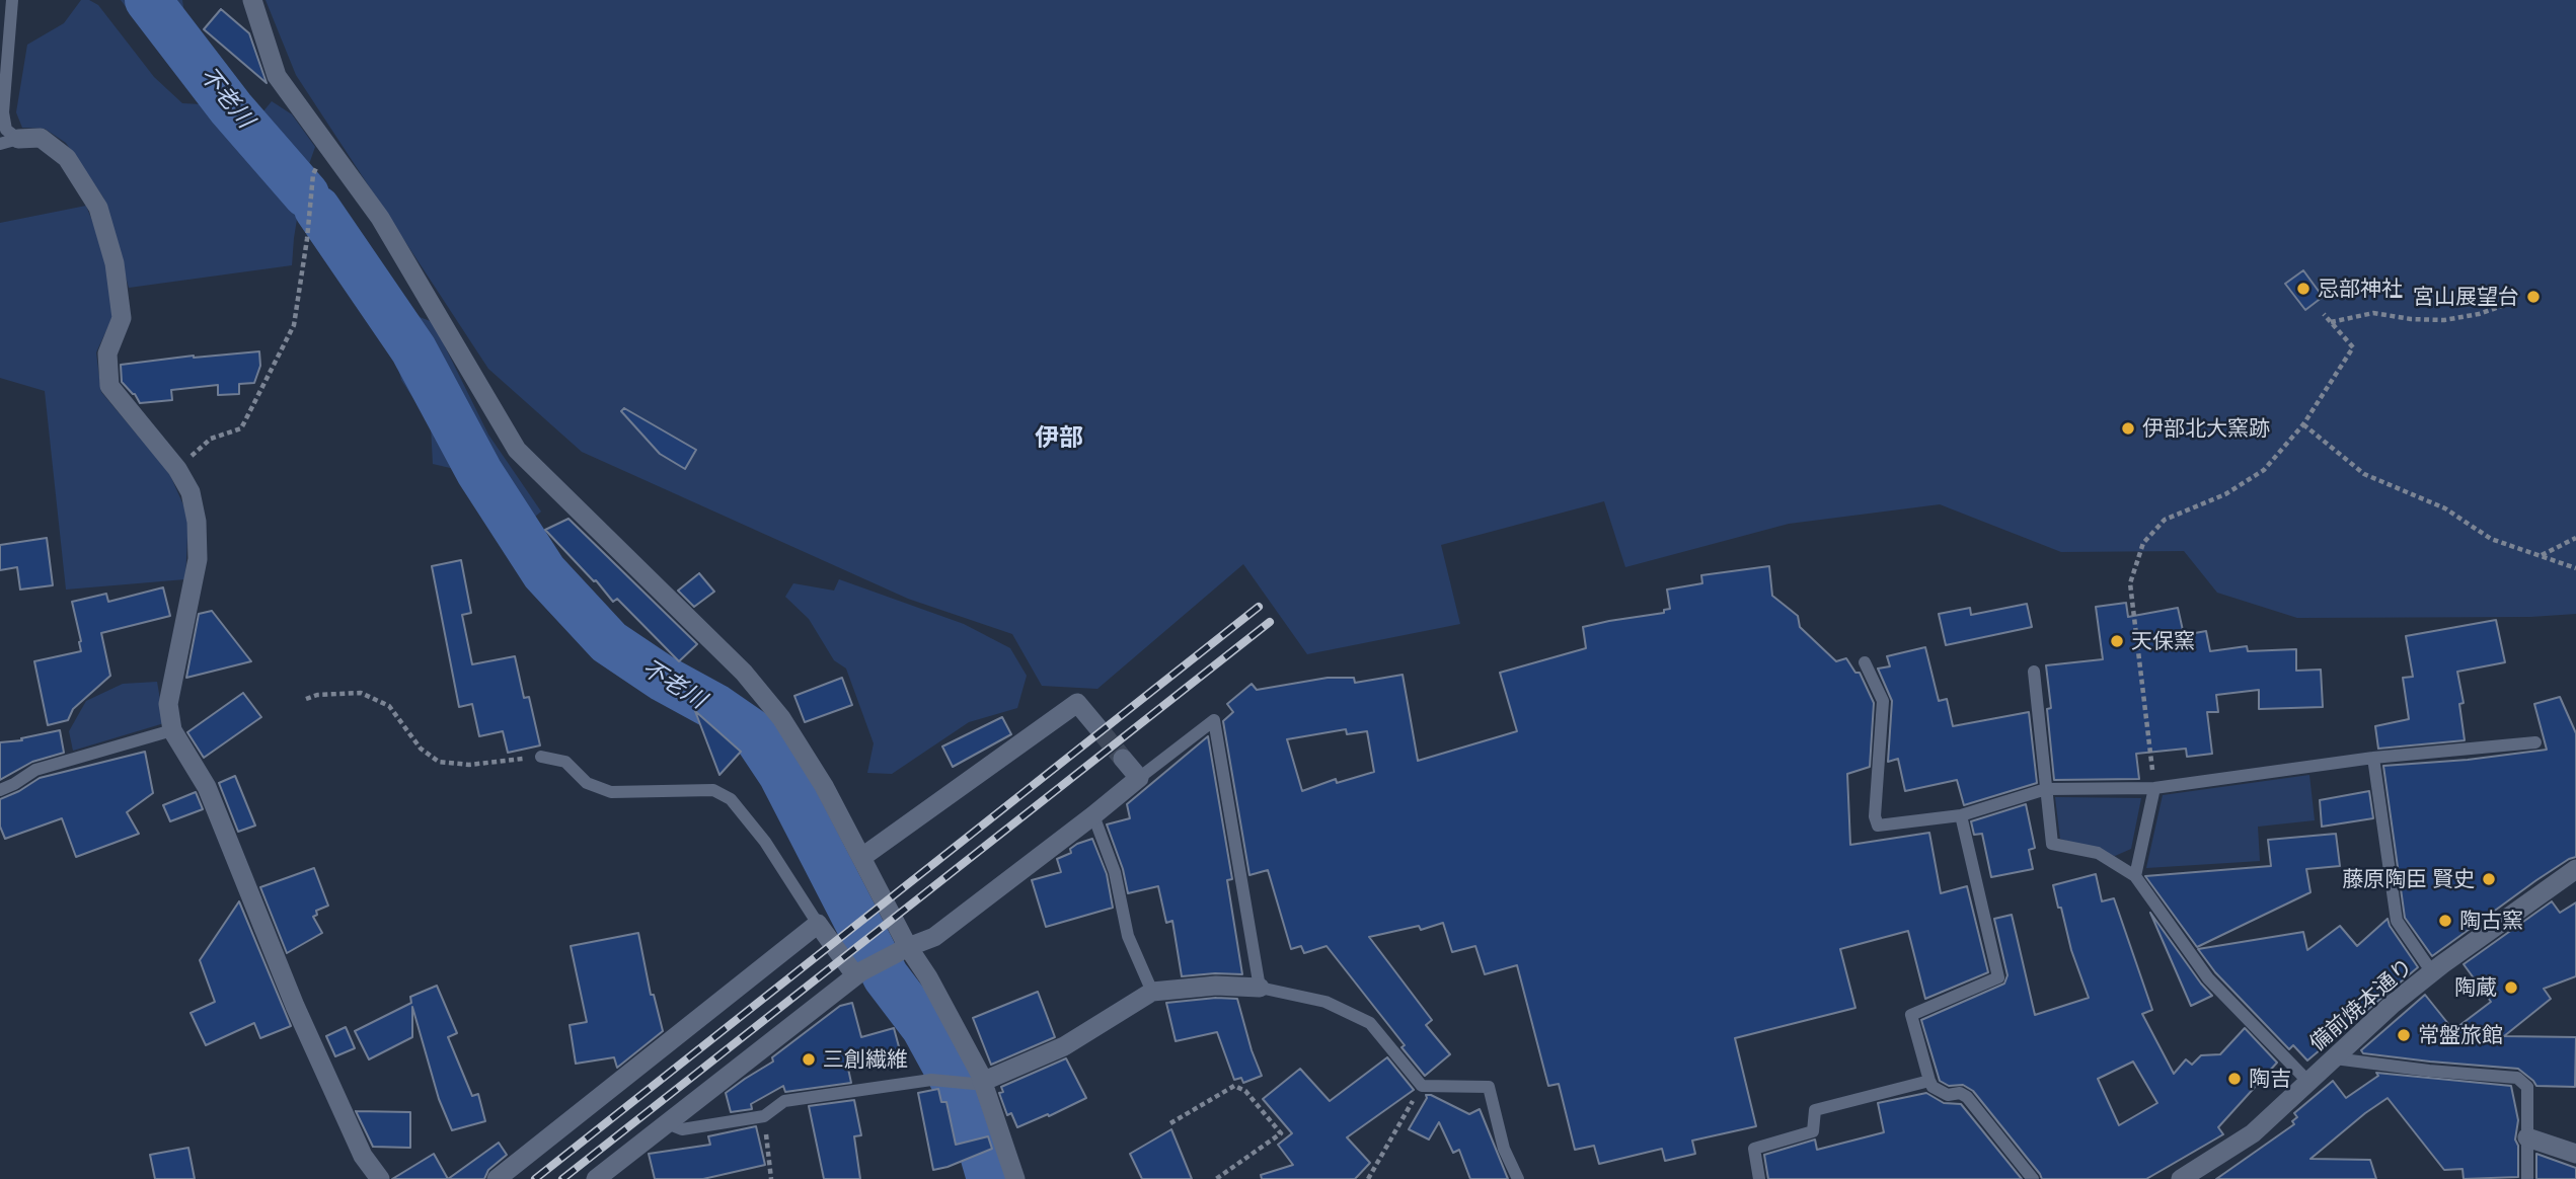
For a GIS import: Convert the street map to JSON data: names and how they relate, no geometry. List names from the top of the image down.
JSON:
{
  "streets": {
    "street": ["備前焼本通り"]
  },
  "districts": ["伊部"],
  "water": ["不老川"],
  "places": [
    "忌部神社",
    "宮山展望台",
    "伊部北大窯跡",
    "天保窯",
    "藤原陶臣 賢史",
    "陶古窯",
    "陶蔵",
    "常盤旅館",
    "三創繊維",
    "陶吉"
  ]
}
